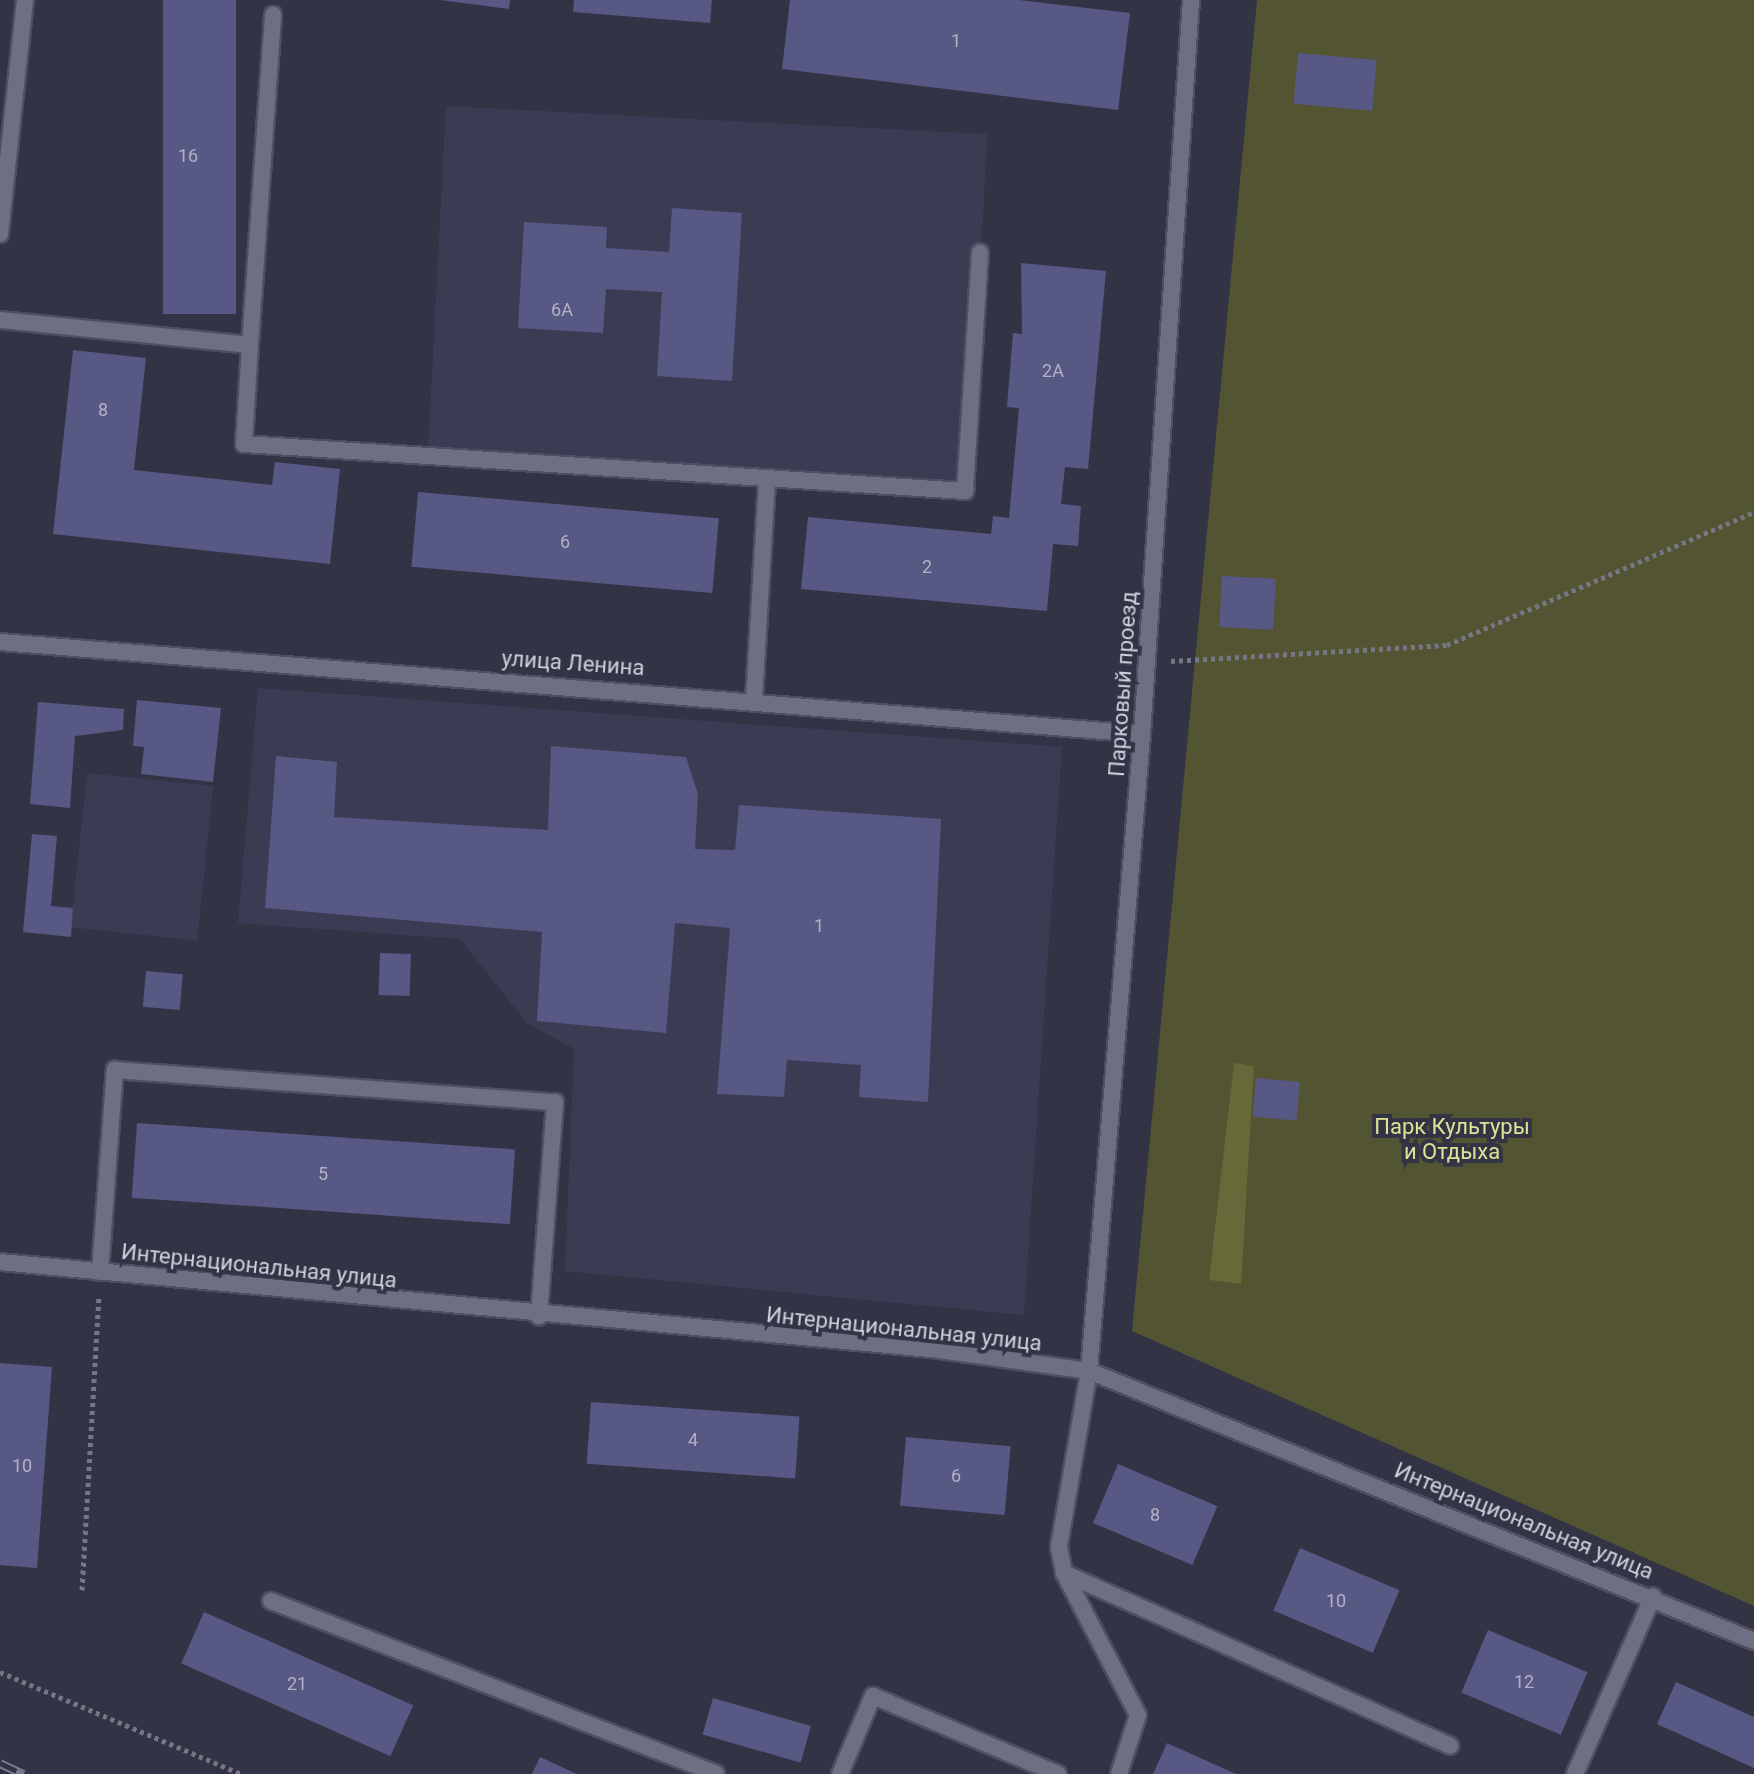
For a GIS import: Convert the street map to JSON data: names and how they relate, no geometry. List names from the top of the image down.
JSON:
{
  "streets": {
    "street": ["улица Ленина", "Парковый проезд", "Интернациональная улица"]
  },
  "crossings": [
    ["улица Ленина", "Парковый проезд"],
    ["Парковый проезд", "Интернациональная улица"]
  ],
  "parks": ["Парк Культуры и Отдыха"],
  "house_numbers": [
    "1",
    "16",
    "6А",
    "2А",
    "8",
    "6",
    "2",
    "1",
    "5",
    "4",
    "10",
    "6",
    "8",
    "10",
    "12",
    "21"
  ]
}
